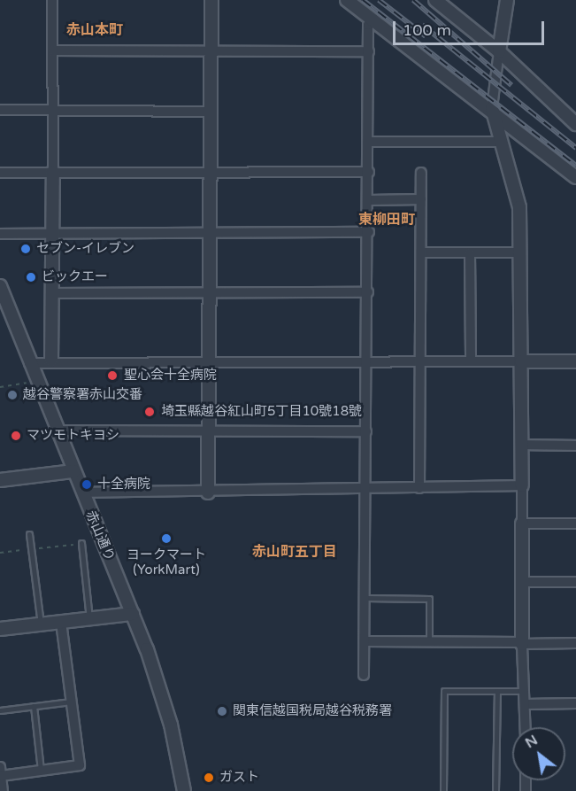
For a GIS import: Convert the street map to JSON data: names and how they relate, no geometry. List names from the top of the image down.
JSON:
{
  "streets": {
    "street": ["赤山通り"]
  },
  "districts": ["赤山本町", "東柳田町", "赤山町五丁目"],
  "places": [
    "セブン-イレブン",
    "ビックエー",
    "聖心会十全病院",
    "越谷警察署赤山交番",
    "埼玉縣越谷紅山町5丁目10號18號",
    "マツモトキヨシ",
    "十全病院",
    "ヨークマート (YorkMart)",
    "関東信越国税局越谷税務署",
    "ガスト"
  ],
  "scale_bar": "100 m",
  "north": "top left"
}
